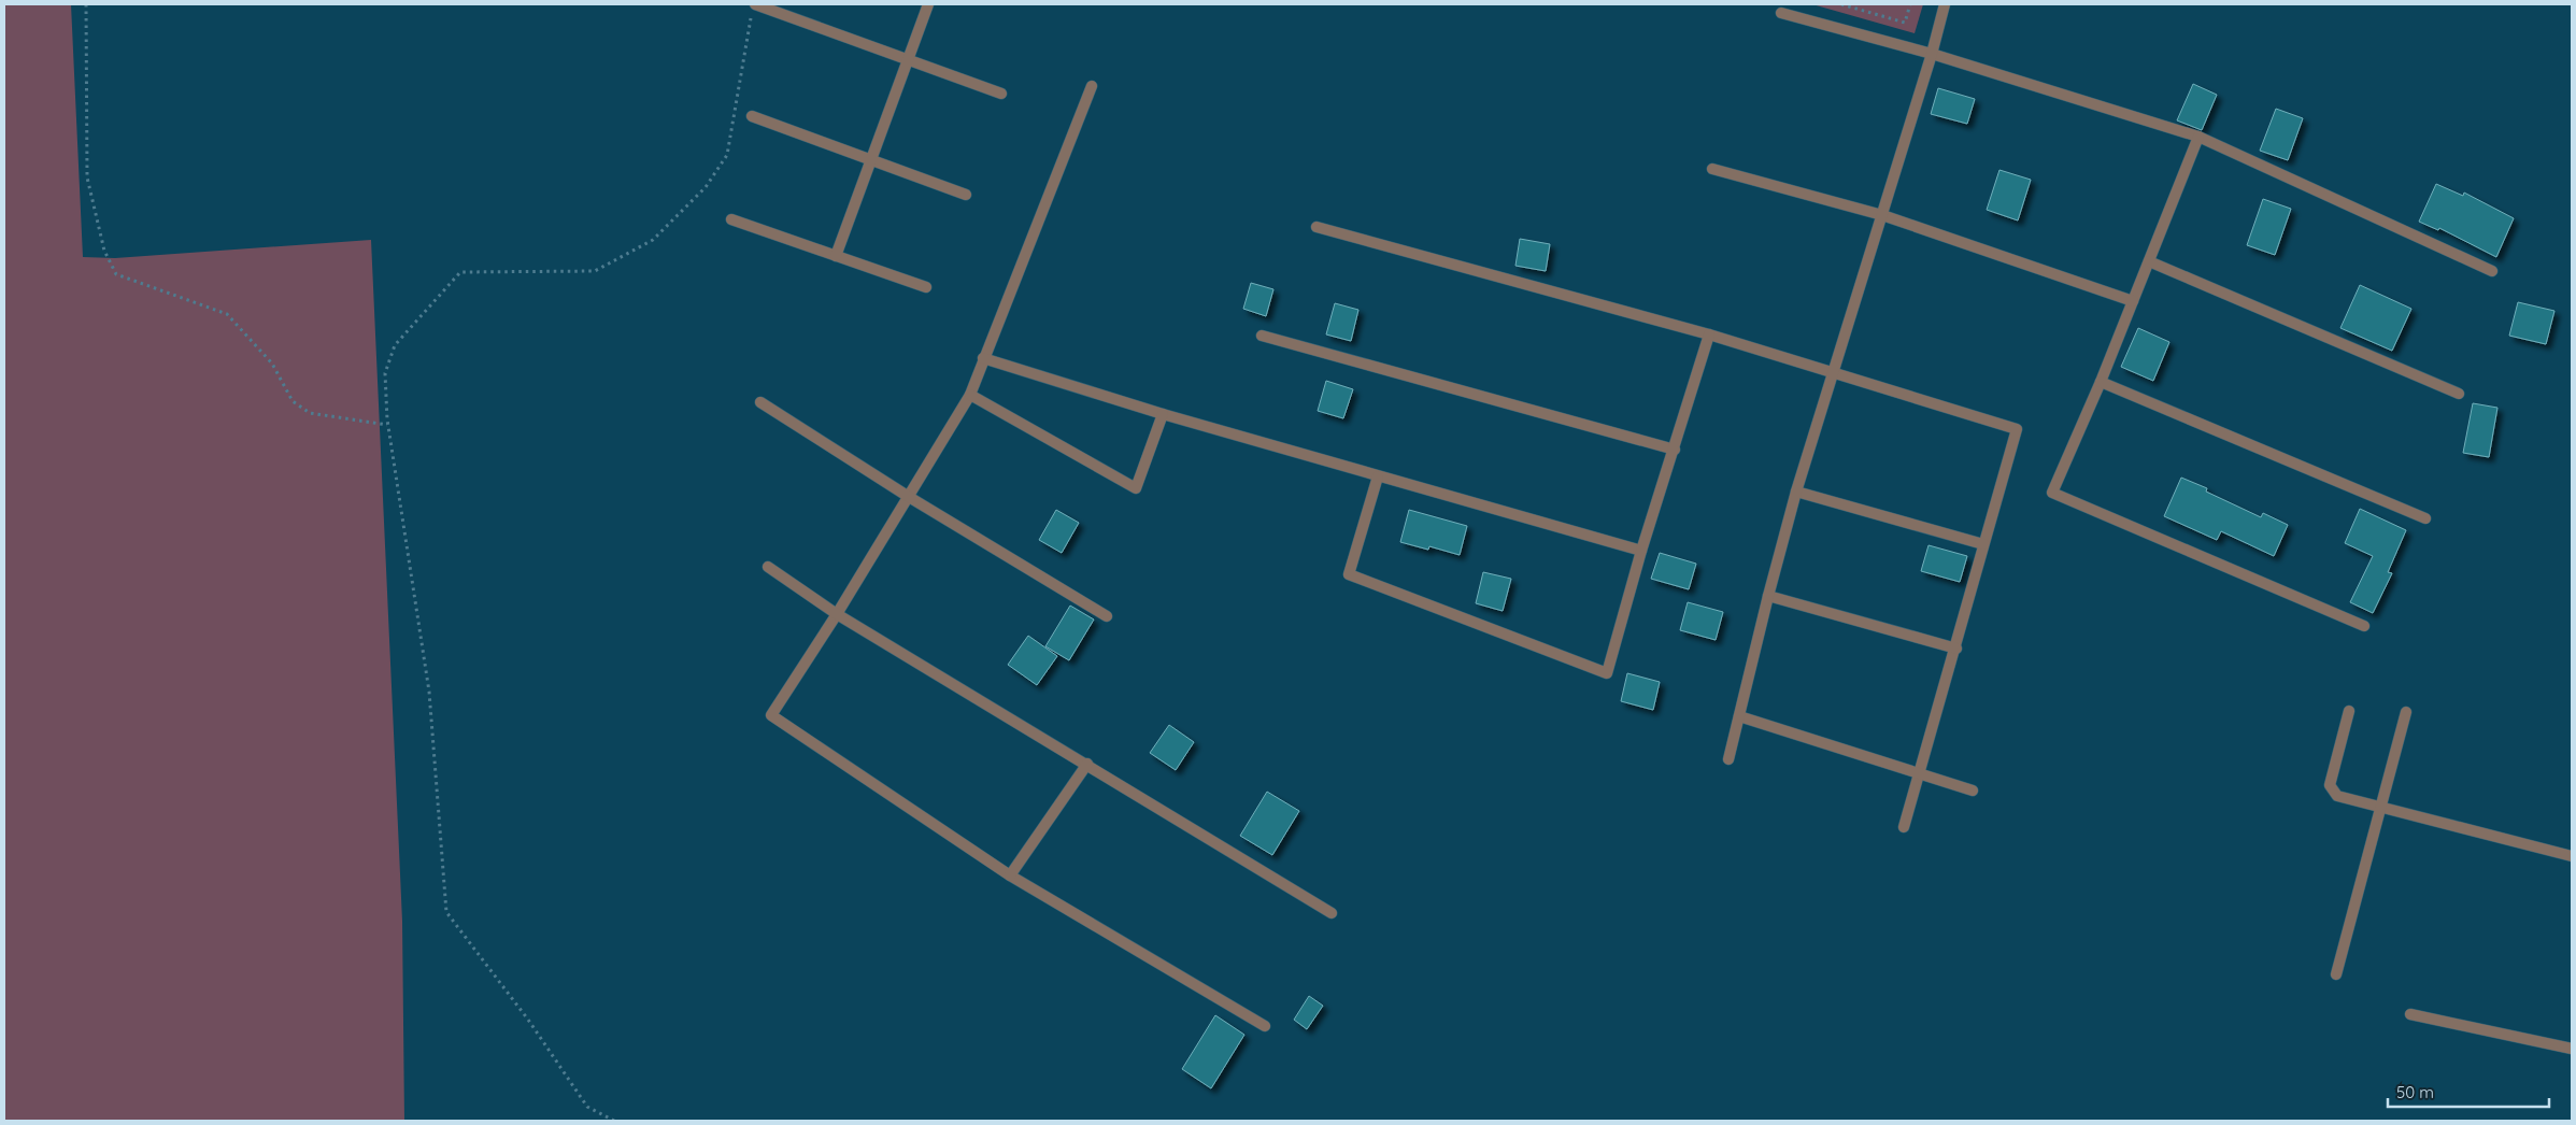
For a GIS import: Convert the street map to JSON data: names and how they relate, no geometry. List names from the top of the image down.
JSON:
{
  "scale_bar": "50 m"
}
